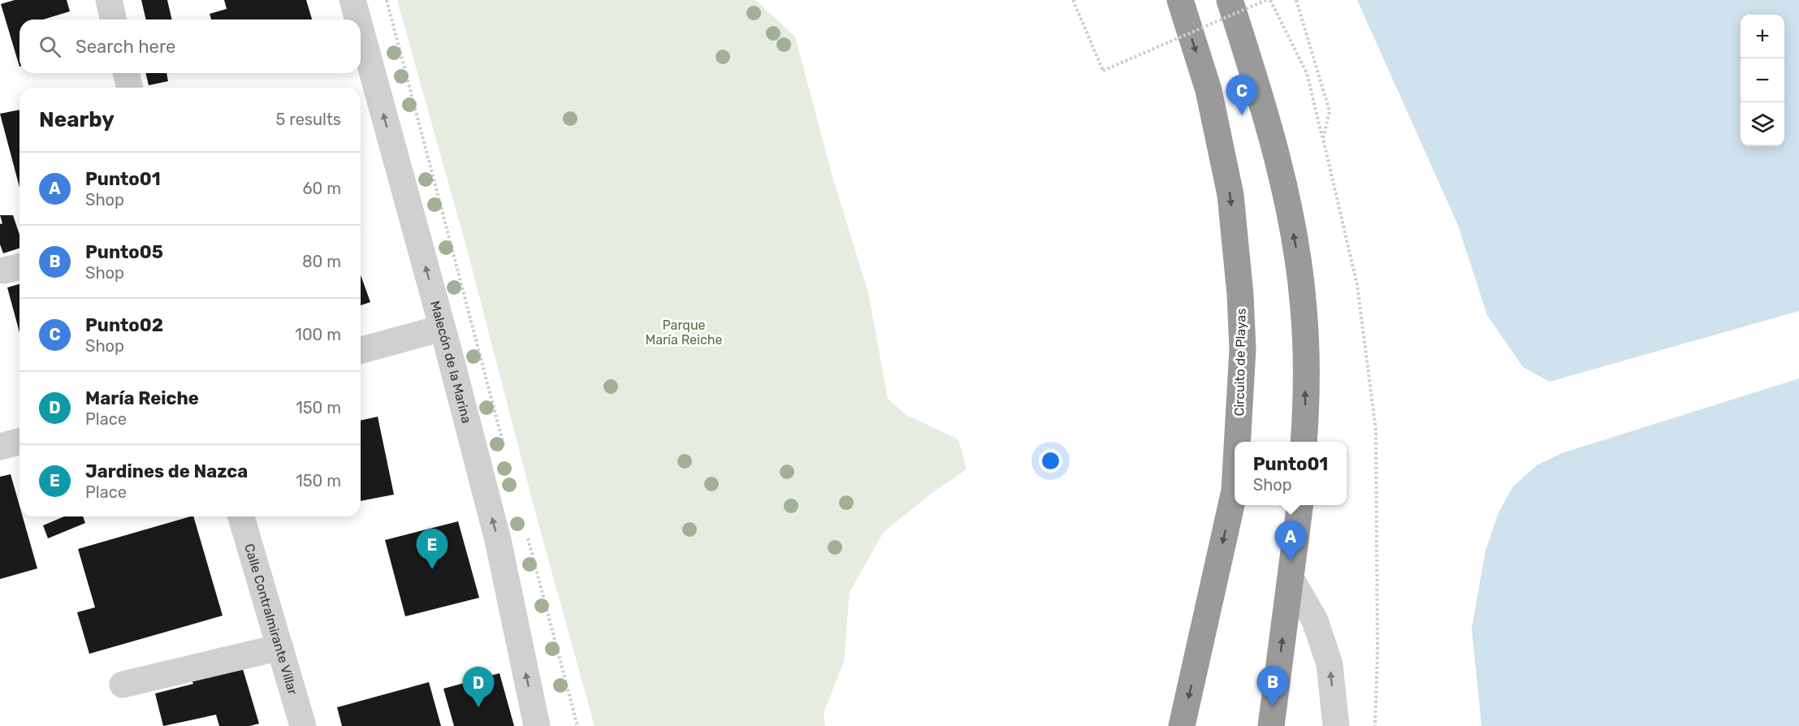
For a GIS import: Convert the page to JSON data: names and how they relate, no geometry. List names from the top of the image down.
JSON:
{
  "streets": {
    "highway": ["Circuito de Playas"],
    "street": ["Malecón de la Marina", "Calle Contralmirante Villar"]
  },
  "one_way": ["Malecón de la Marina"],
  "parks": ["Parque María Reiche"],
  "page": {
    "map_buttons": ["+", "−"],
    "search": "Search here",
    "pins": [
      "C",
      "A",
      "E",
      "B",
      "D"
    ],
    "heading": ["Nearby", "5 results"],
    "list": [
      {
        "mark": "A",
        "name": "Punto01",
        "note": "Shop",
        "value": "60 m"
      },
      {
        "mark": "B",
        "name": "Punto05",
        "note": "Shop",
        "value": "80 m"
      },
      {
        "mark": "C",
        "name": "Punto02",
        "note": "Shop",
        "value": "100 m"
      },
      {
        "mark": "D",
        "name": "María Reiche",
        "note": "Place",
        "value": "150 m"
      },
      {
        "mark": "E",
        "name": "Jardines de Nazca",
        "note": "Place",
        "value": "150 m"
      }
    ],
    "popup": ["Punto01", "Shop"]
  }
}
